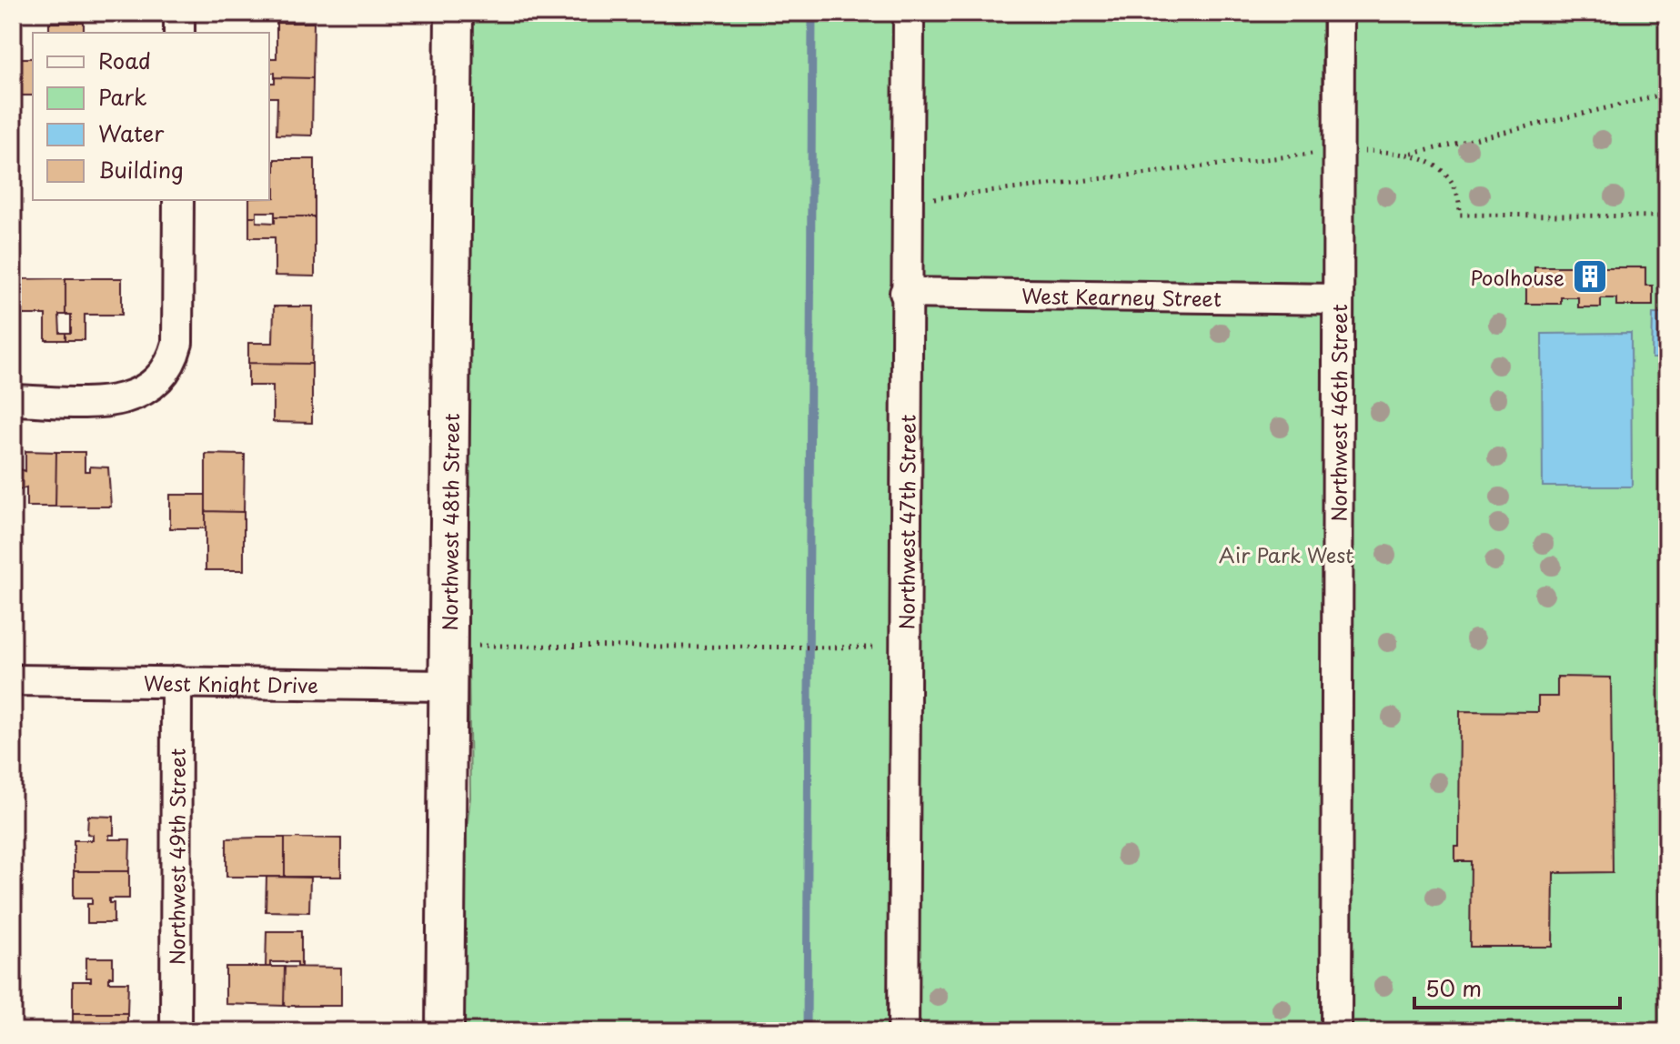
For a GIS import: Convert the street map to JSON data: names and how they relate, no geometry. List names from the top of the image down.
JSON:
{
  "streets": {
    "main road": ["Northwest 48th Street"],
    "street": [
      "West Kearney Street",
      "Northwest 46th Street",
      "Northwest 47th Street",
      "West Knight Drive",
      "Northwest 49th Street"
    ]
  },
  "crossings": [
    ["West Kearney Street", "Northwest 46th Street"],
    ["West Kearney Street", "Northwest 47th Street"],
    ["Northwest 48th Street", "West Knight Drive"],
    ["West Knight Drive", "Northwest 49th Street"]
  ],
  "parks": ["Air Park West"],
  "places": {
    "building": ["Poolhouse"]
  },
  "legend": [
    "Road",
    "Park",
    "Water",
    "Building"
  ],
  "scale_bar": "50 m"
}
